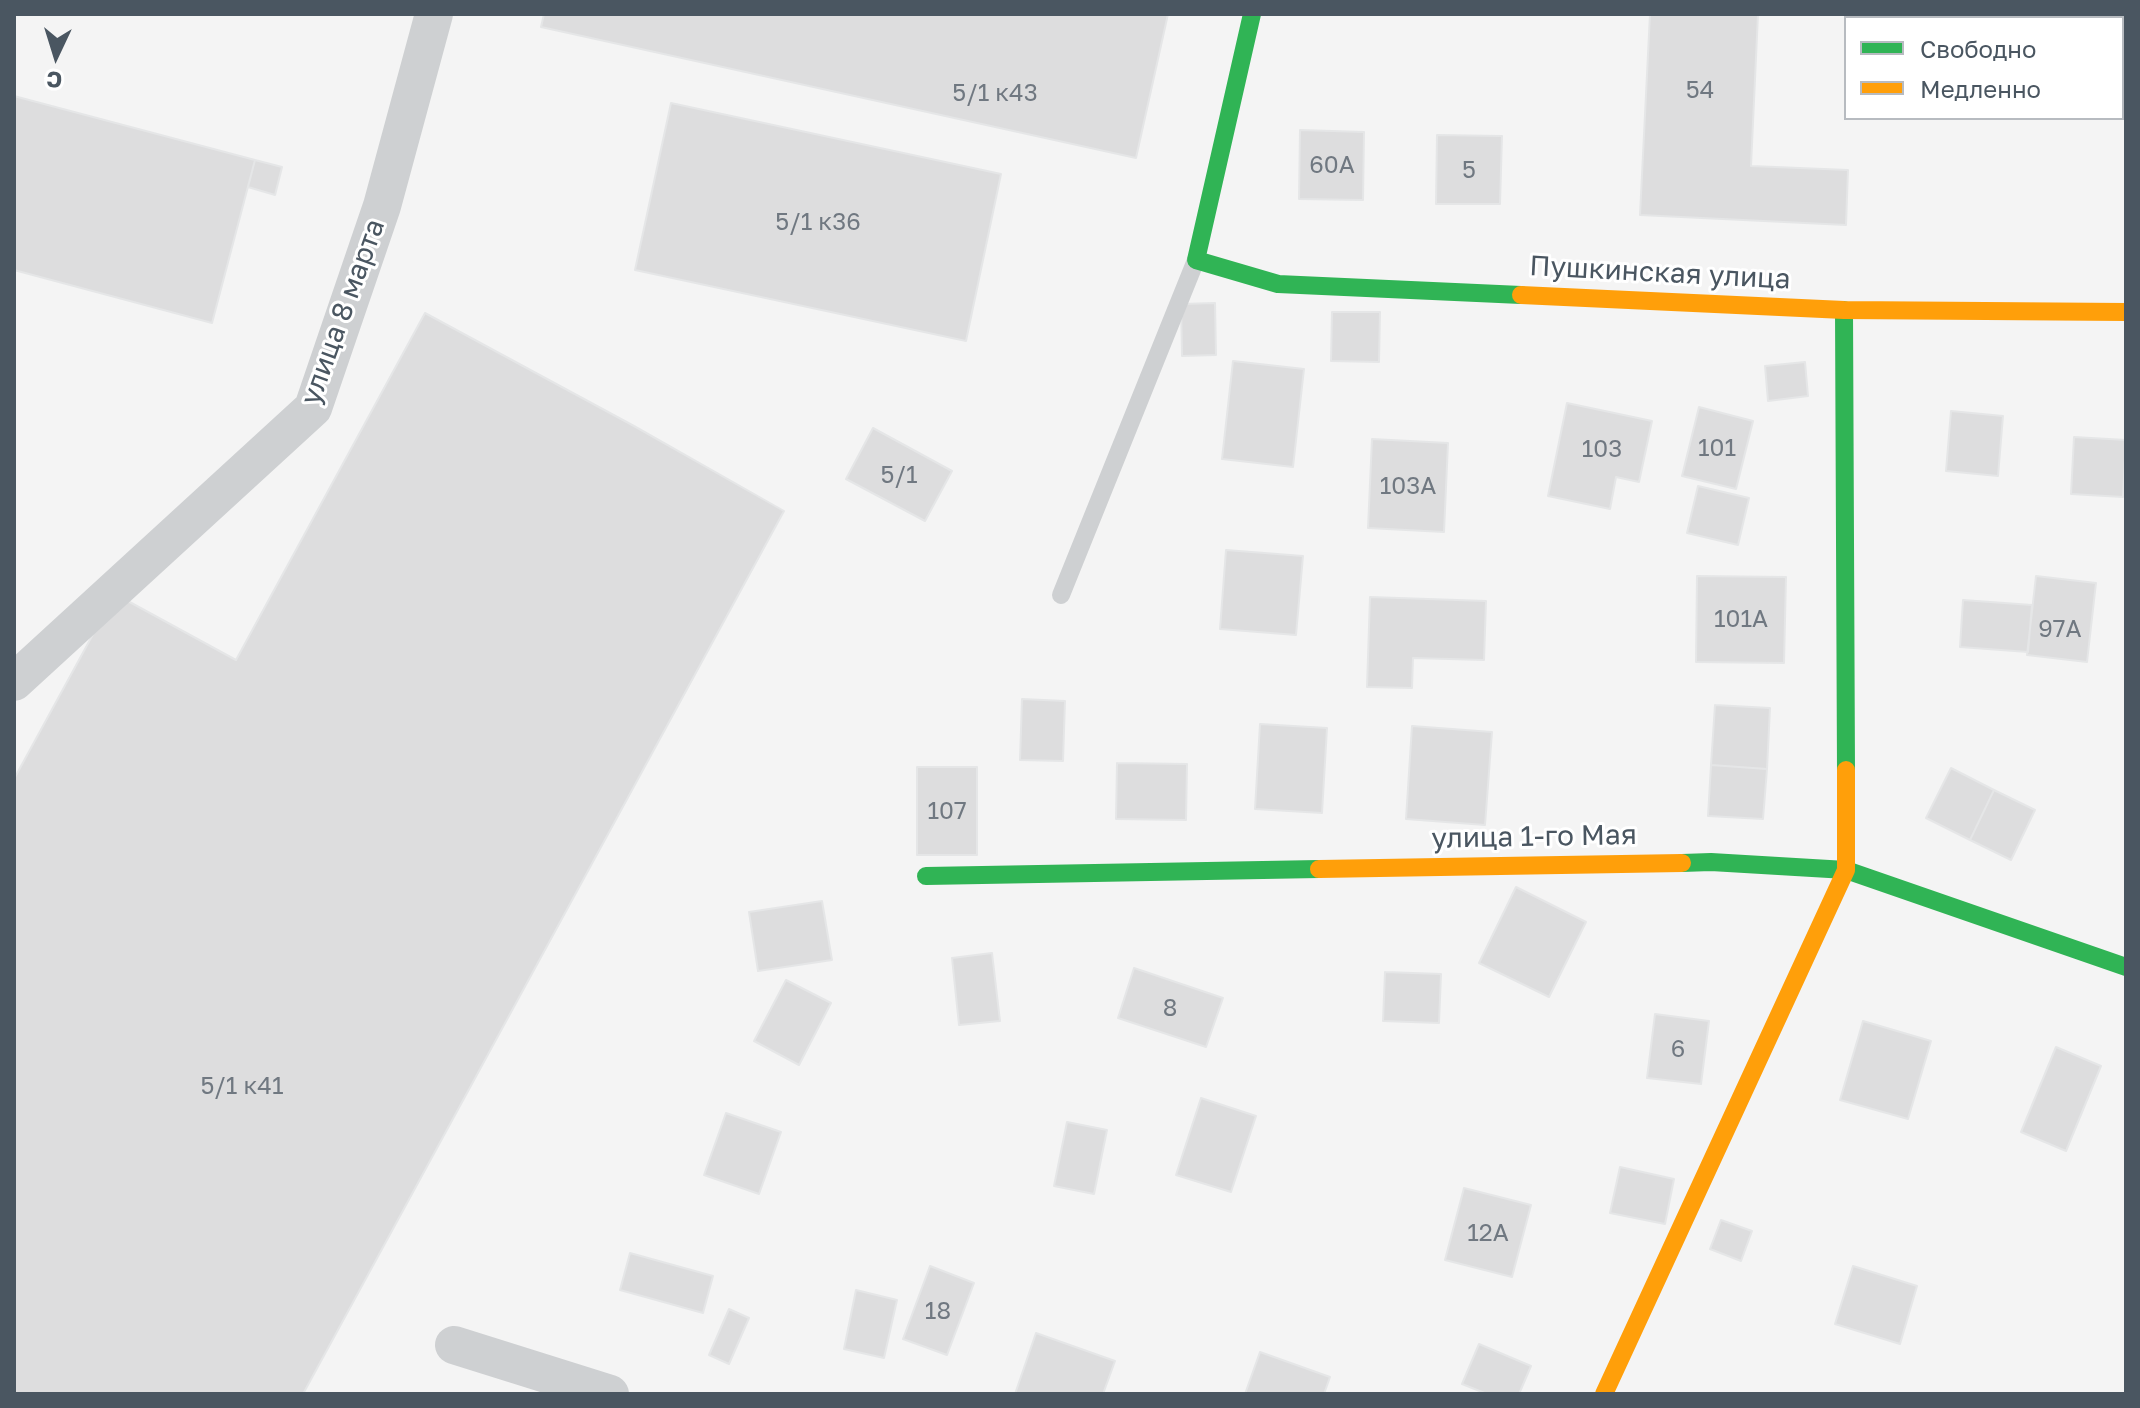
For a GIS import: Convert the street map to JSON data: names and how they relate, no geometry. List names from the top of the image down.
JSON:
{
  "streets": {
    "street": ["Пушкинская улица", "улица 8 марта", "улица 1-го Мая"]
  },
  "house_numbers": [
    "54",
    "5/1 к43",
    "60А",
    "5",
    "5/1 к36",
    "101",
    "103",
    "5/1",
    "103А",
    "101А",
    "97А",
    "107",
    "8",
    "6",
    "5/1 к41",
    "12А",
    "18"
  ],
  "legend": ["Свободно", "Медленно"],
  "north": "bottom"
}
